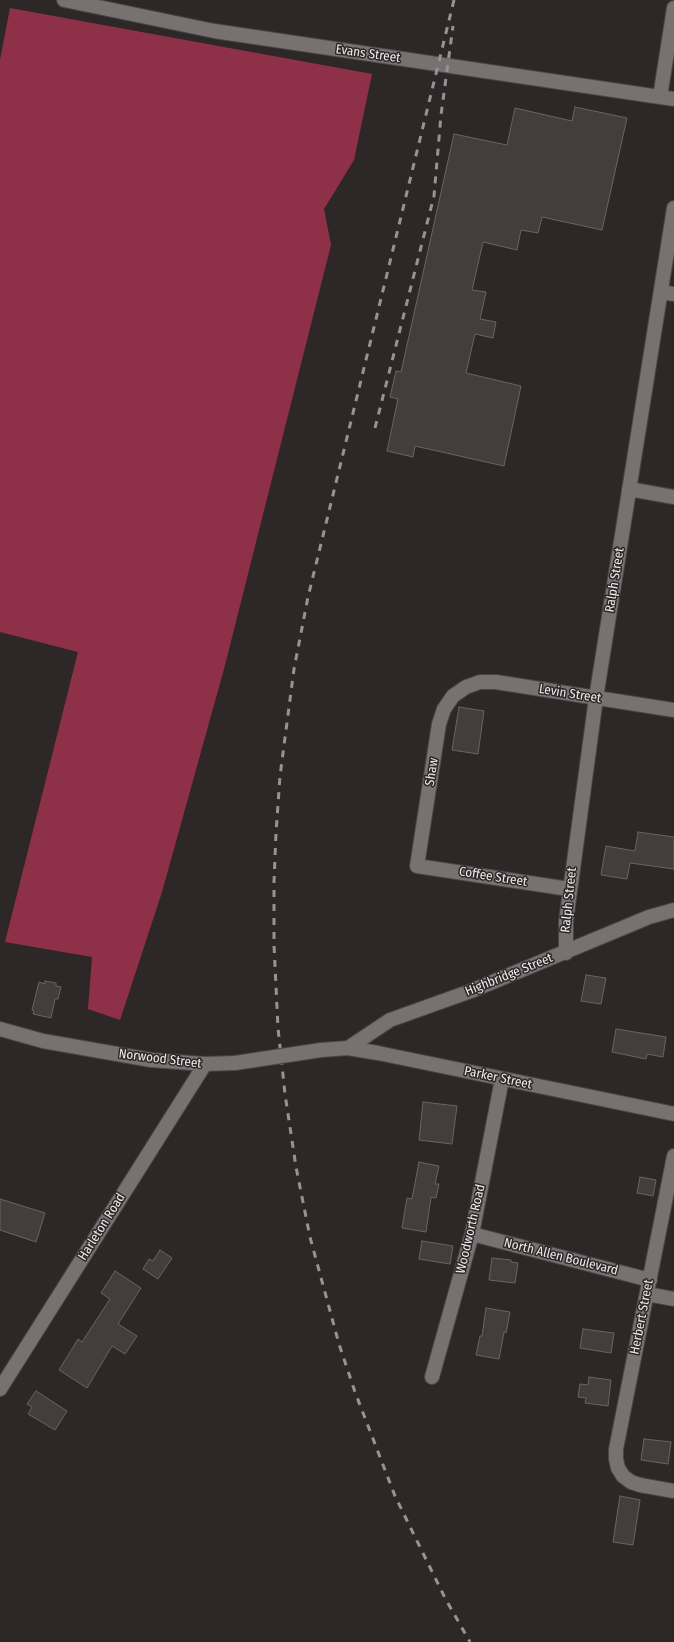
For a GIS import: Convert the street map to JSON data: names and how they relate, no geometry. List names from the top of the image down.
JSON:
{
  "streets": {
    "street": [
      "Evans Street",
      "Ralph Street",
      "Levin Street",
      "Shaw",
      "Coffee Street",
      "Highbridge Street",
      "Norwood Street",
      "Parker Street",
      "Harleton Road",
      "Woodworth Road",
      "North Allen Boulevard",
      "Herbert Street"
    ]
  },
  "crossings": [
    ["Ralph Street", "Levin Street"],
    ["Ralph Street", "Coffee Street"],
    ["Ralph Street", "Highbridge Street"],
    ["Levin Street", "Shaw"],
    ["Shaw", "Coffee Street"],
    ["Highbridge Street", "Parker Street"],
    ["Norwood Street", "Parker Street"],
    ["Norwood Street", "Harleton Road"],
    ["Parker Street", "Woodworth Road"],
    ["Woodworth Road", "North Allen Boulevard"],
    ["North Allen Boulevard", "Herbert Street"]
  ]
}
